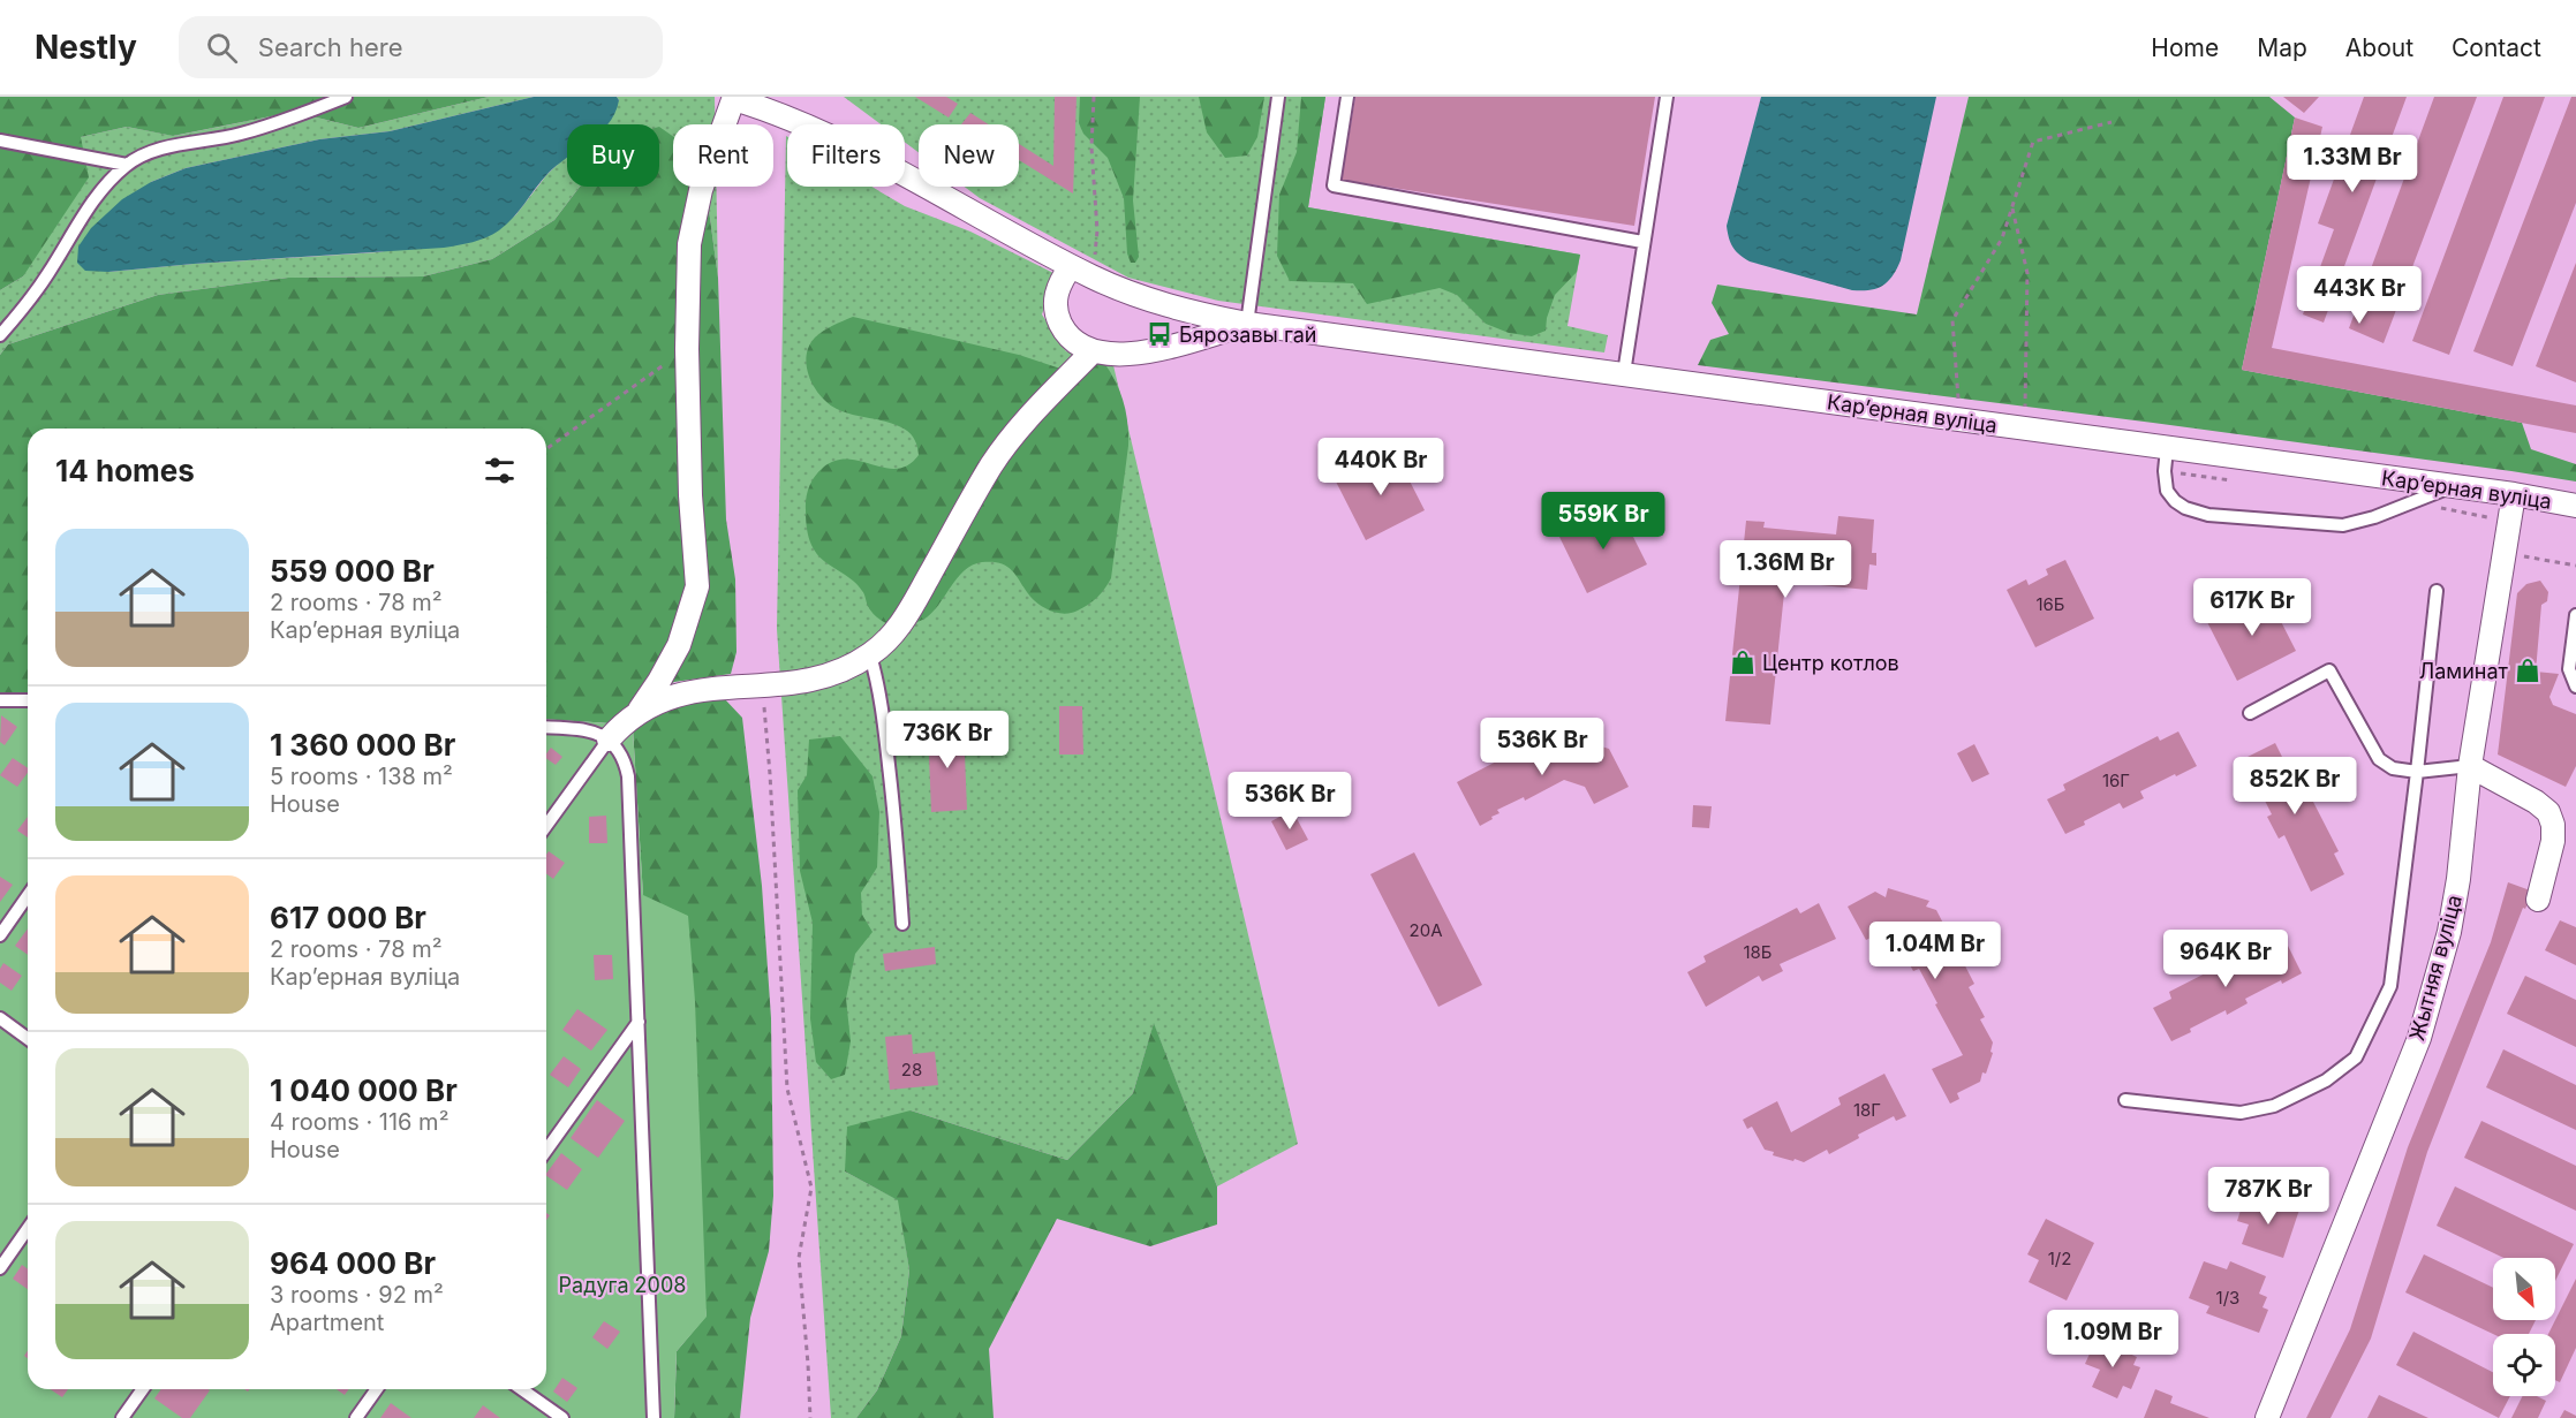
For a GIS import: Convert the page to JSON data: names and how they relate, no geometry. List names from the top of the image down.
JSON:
{
  "streets": {
    "street": ["Карʼерная вуліца", "Жытняя вуліца"]
  },
  "crossings": [
    ["Карʼерная вуліца", "Жытняя вуліца"]
  ],
  "parks": ["Радуга 2008"],
  "places": {
    "bus stop": ["Бярозавы гай"],
    "shop": ["Центр котлов", "Ламинат"]
  },
  "house_numbers": [
    "16Б",
    "16Г",
    "20А",
    "18Б",
    "28",
    "18Г",
    "1/2",
    "1/3"
  ],
  "north": "bottom right",
  "page": {
    "header": "Nestly",
    "search": "Search here",
    "nav": [
      "Home",
      "Map",
      "About",
      "Contact"
    ],
    "chip": [
      "Buy",
      "Rent",
      "Filters",
      "New"
    ],
    "price": [
      "1.33M Br",
      "443K Br",
      "440K Br",
      "559K Br",
      "1.36M Br",
      "617K Br",
      "736K Br",
      "536K Br",
      "852K Br",
      "536K Br",
      "1.04M Br",
      "964K Br",
      "787K Br",
      "1.09M Br"
    ],
    "heading": "14 homes",
    "list": [
      {
        "name": "559 000 Br",
        "note": "2 rooms · 78 m² · Карʼерная вуліца"
      },
      {
        "name": "1 360 000 Br",
        "note": "5 rooms · 138 m² · House"
      },
      {
        "name": "617 000 Br",
        "note": "2 rooms · 78 m² · Карʼерная вуліца"
      },
      {
        "name": "1 040 000 Br",
        "note": "4 rooms · 116 m² · House"
      },
      {
        "name": "964 000 Br",
        "note": "3 rooms · 92 m² · Apartment"
      }
    ]
  }
}
